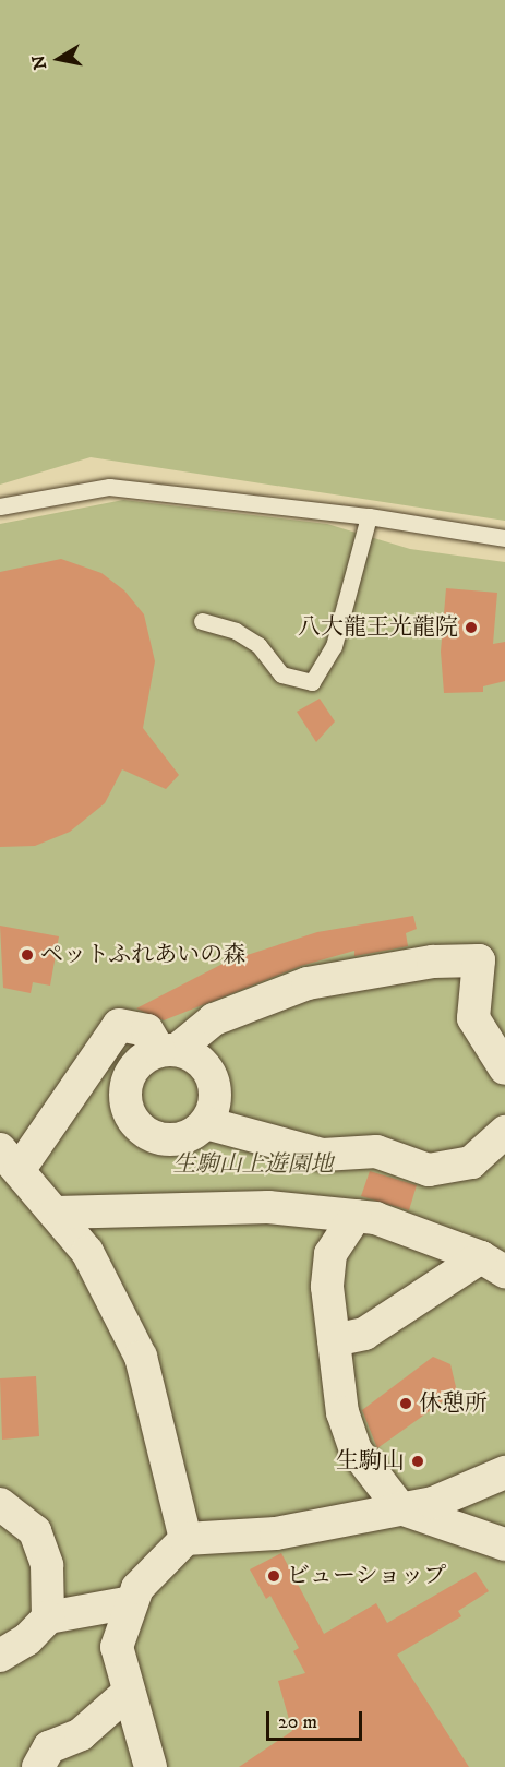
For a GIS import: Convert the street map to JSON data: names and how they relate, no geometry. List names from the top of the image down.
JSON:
{
  "parks": ["生駒山上遊園地"],
  "places": [
    "八大龍王光龍院",
    "ペットふれあいの森",
    "休憩所",
    "生駒山",
    "ビューショップ"
  ],
  "scale_bar": "20 m",
  "north": "left"
}
